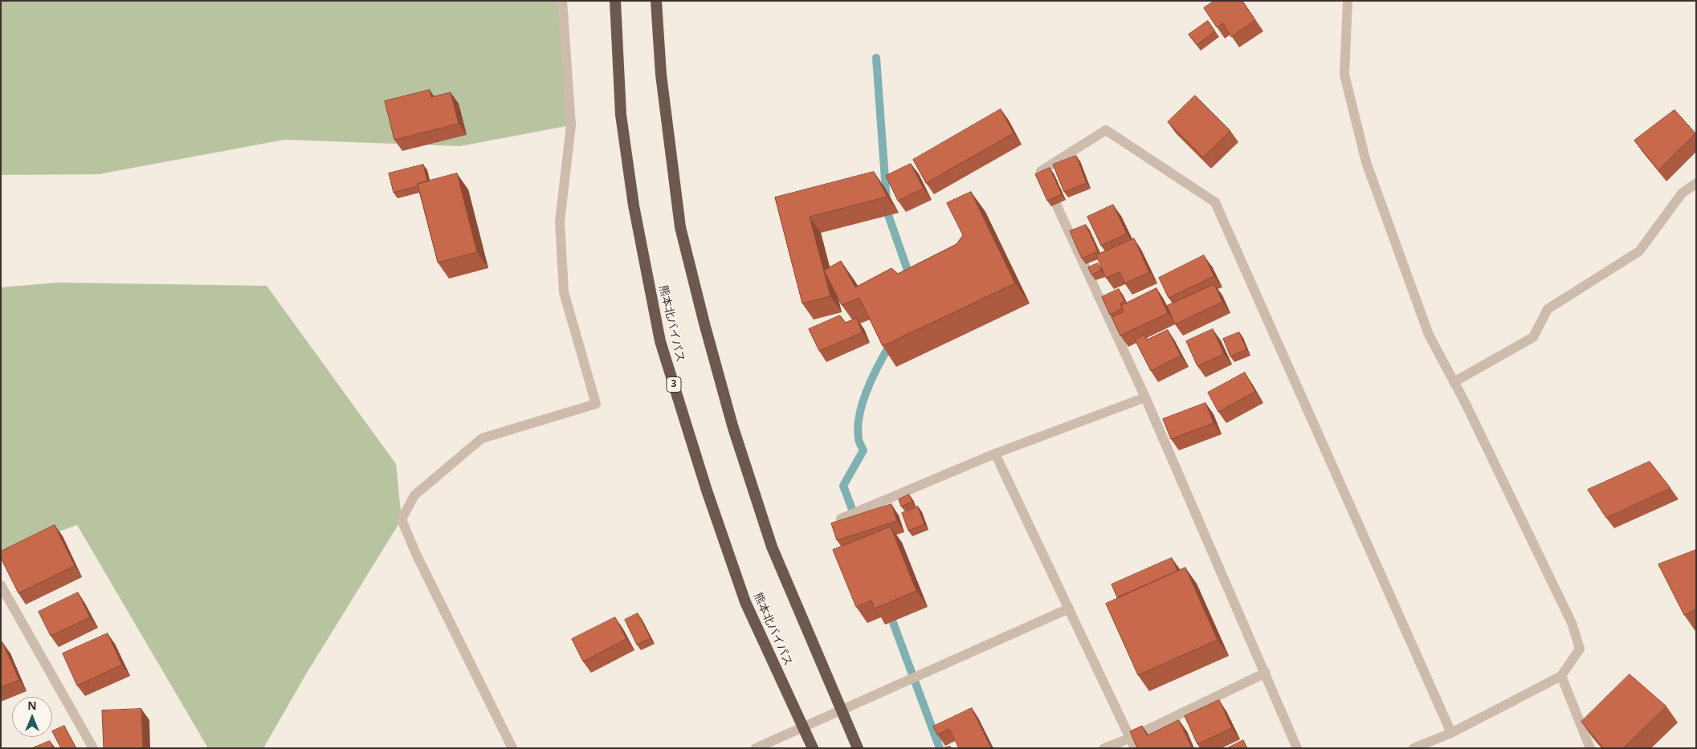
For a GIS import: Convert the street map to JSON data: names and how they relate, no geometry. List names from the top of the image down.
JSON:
{
  "streets": {
    "highway": ["熊本北バイパス", "3"]
  },
  "north": "top"
}
